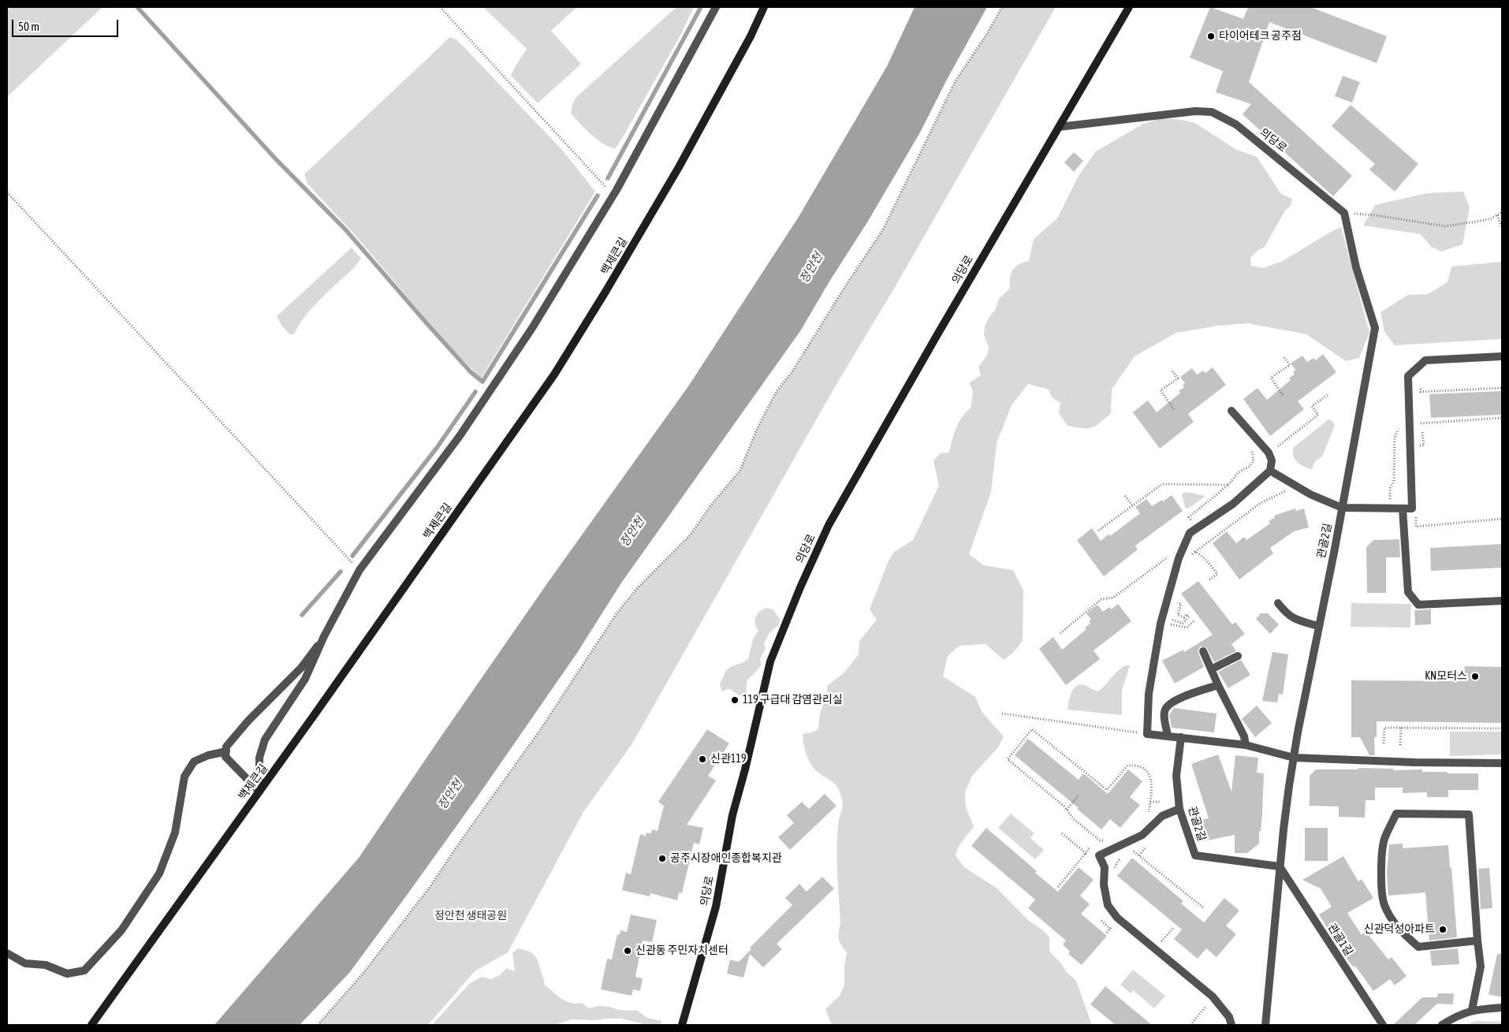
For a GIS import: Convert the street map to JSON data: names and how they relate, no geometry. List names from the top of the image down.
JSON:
{
  "streets": {
    "main road": ["의당로", "백제큰길"],
    "street": ["관골2길", "관골1길"]
  },
  "crossings": [
    ["의당로", "관골2길"],
    ["관골2길", "관골1길"]
  ],
  "water": ["정안천"],
  "parks": ["정안천 생태공원"],
  "places": [
    "타이어테크 공주점",
    "KN모터스",
    "119 구급대 감염관리실",
    "신관119",
    "공주시장애인종합복지관",
    "신관덕성아파트",
    "신관동 주민자치센터"
  ],
  "scale_bar": "50 m"
}
